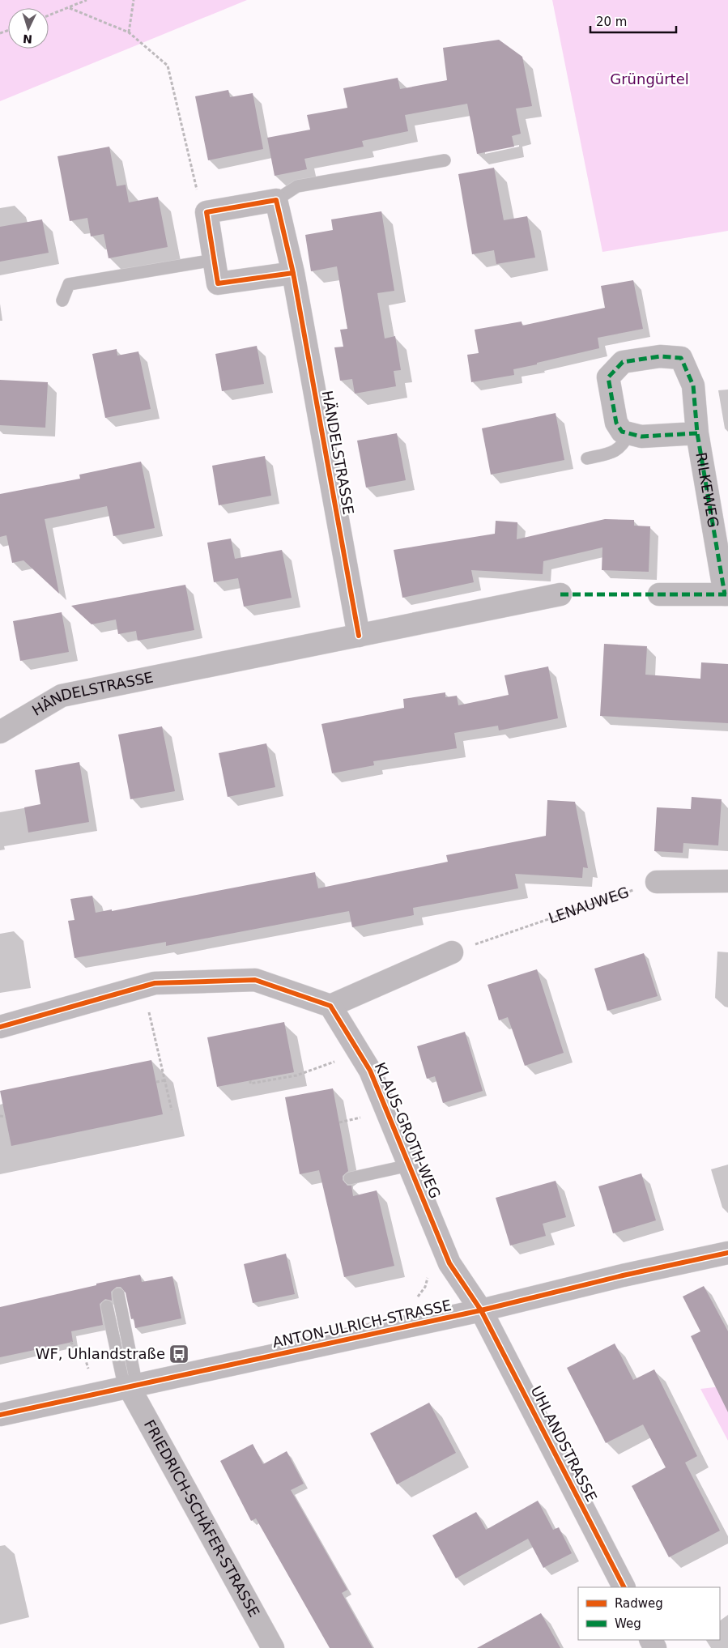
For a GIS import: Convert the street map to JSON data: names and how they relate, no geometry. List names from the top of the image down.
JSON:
{
  "streets": {
    "street": [
      "HÄNDELSTRASSE",
      "RILKEWEG",
      "KLAUS-GROTH-WEG",
      "ANTON-ULRICH-STRASSE",
      "UHLANDSTRASSE",
      "FRIEDRICH-SCHÄFER-STRASSE"
    ],
    "path": ["LENAUWEG"]
  },
  "crossings": [
    ["KLAUS-GROTH-WEG", "ANTON-ULRICH-STRASSE"],
    ["KLAUS-GROTH-WEG", "UHLANDSTRASSE"],
    ["ANTON-ULRICH-STRASSE", "UHLANDSTRASSE"],
    ["ANTON-ULRICH-STRASSE", "FRIEDRICH-SCHÄFER-STRASSE"]
  ],
  "parks": ["Grüngürtel"],
  "places": {
    "bus stop": ["WF, Uhlandstraße"]
  },
  "legend": ["Radweg", "Weg"],
  "scale_bar": "20 m",
  "north": "bottom"
}
